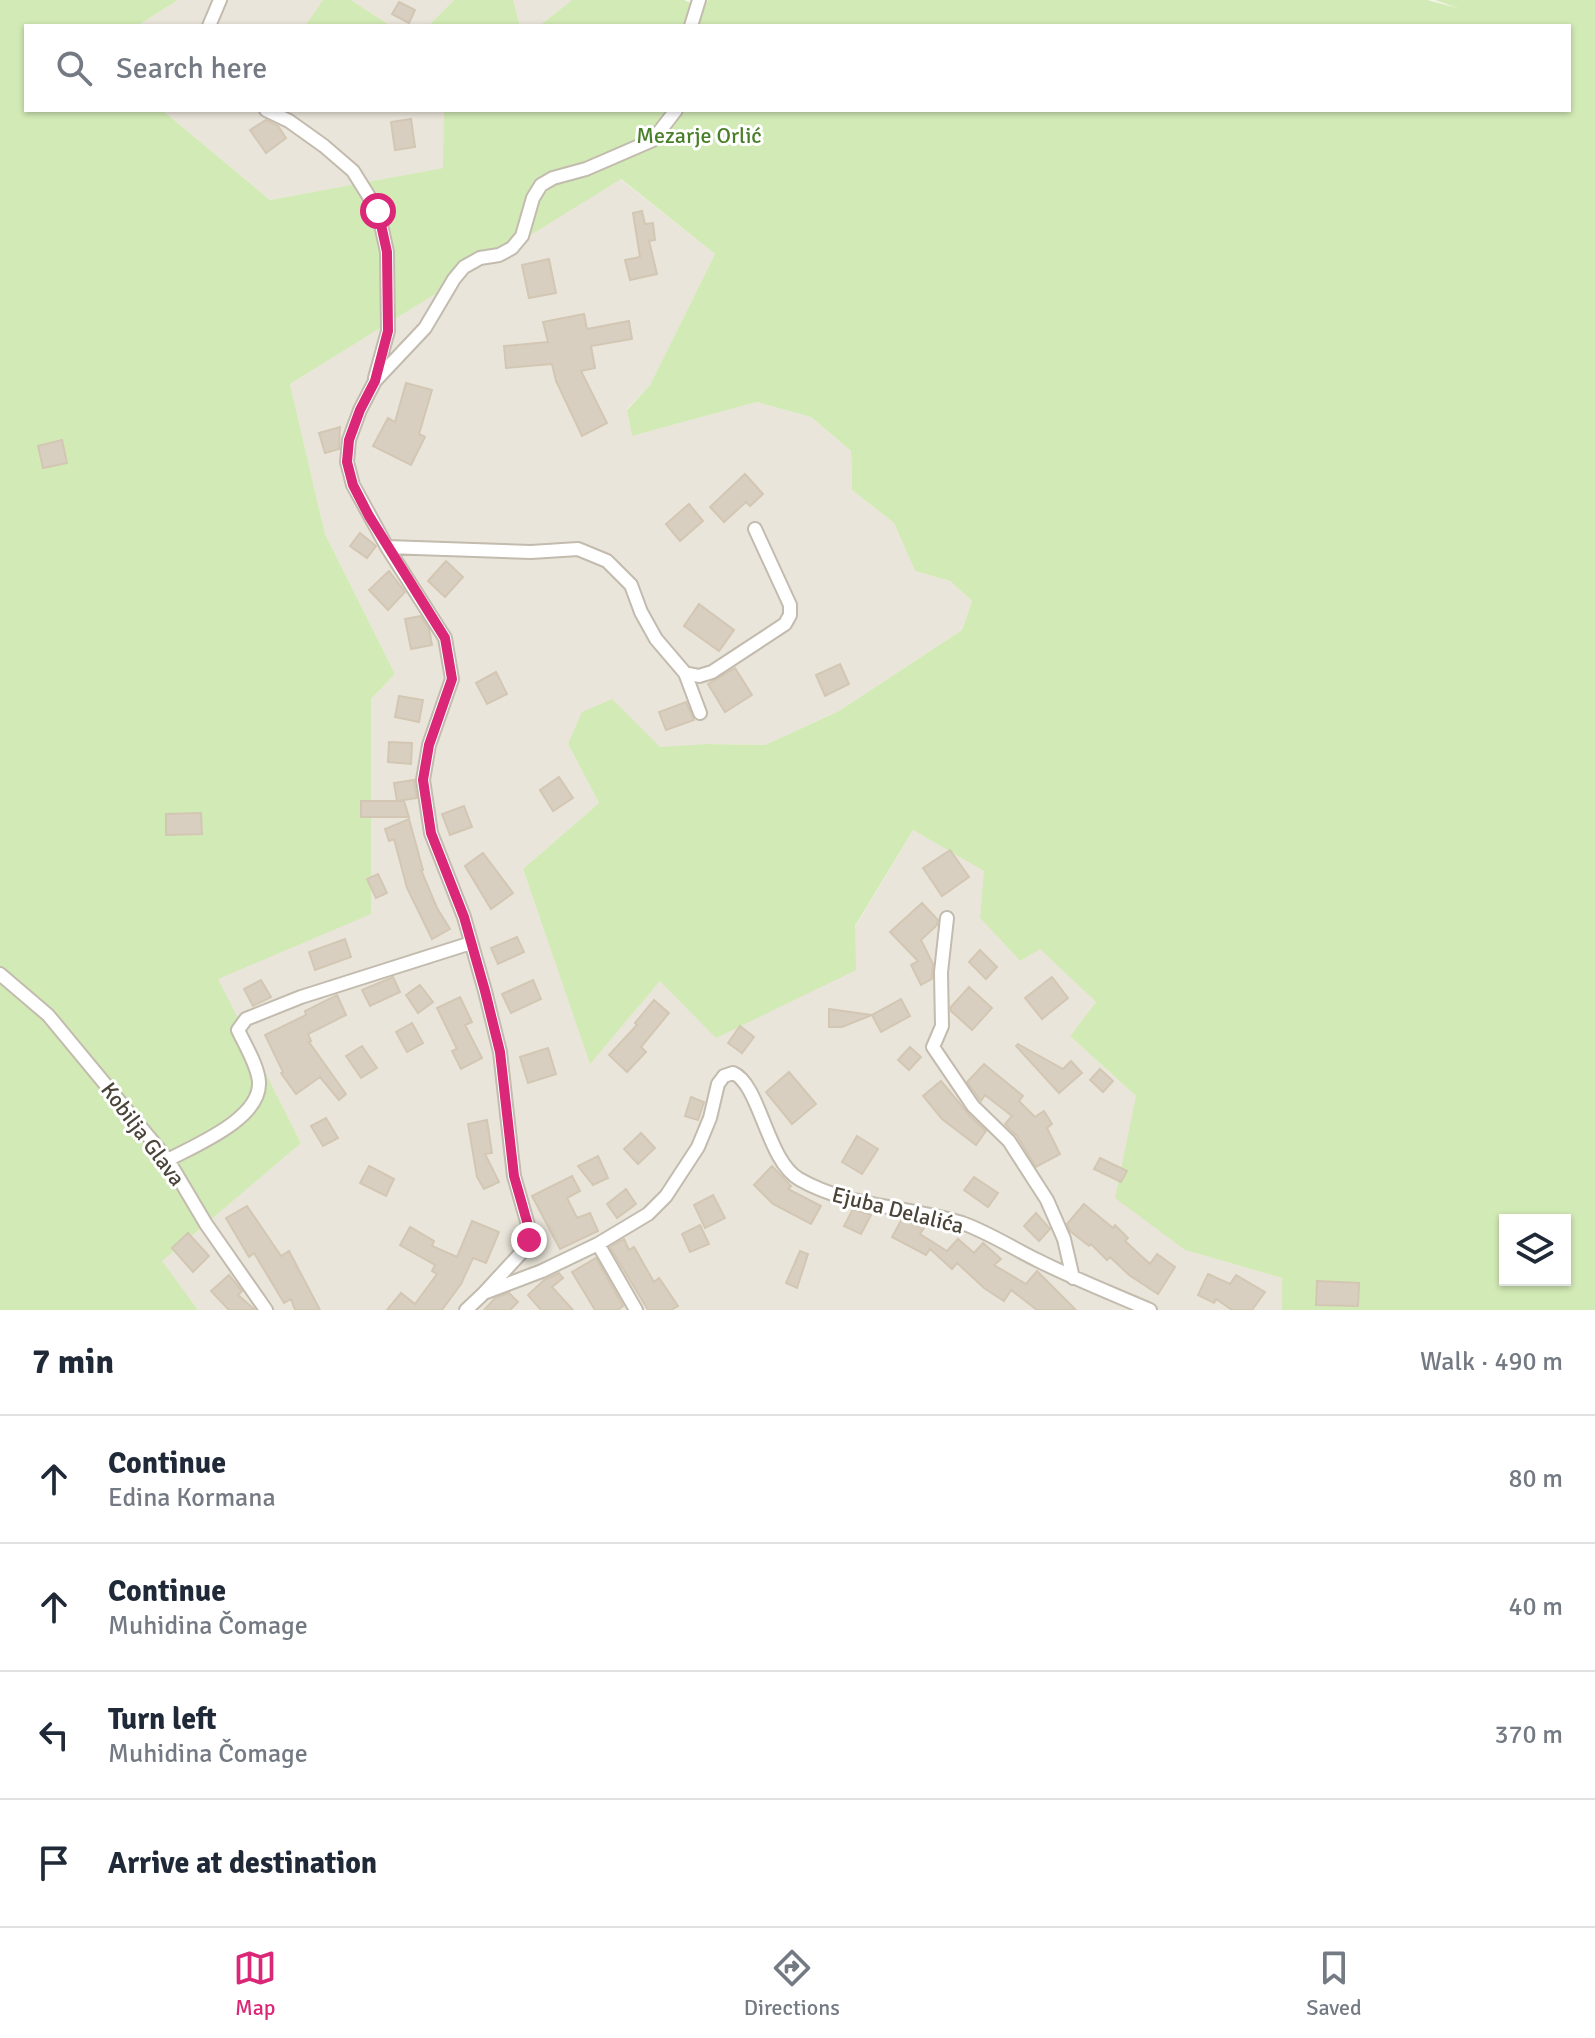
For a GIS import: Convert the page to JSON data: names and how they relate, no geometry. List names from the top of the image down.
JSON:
{
  "streets": {
    "street": ["Kobilja Glava", "Ejuba Delalića"]
  },
  "parks": ["Mezarje Orlić"],
  "page": {
    "search": "Search here",
    "heading": ["7 min", "Walk · 490 m"],
    "list": [
      ["Continue", "Edina Kormana", "80 m"],
      ["Continue", "Muhidina Čomage", "40 m"],
      ["Turn left", "Muhidina Čomage", "370 m"],
      "Arrive at destination"
    ],
    "nav": ["Map", "Directions", "Saved"]
  }
}
